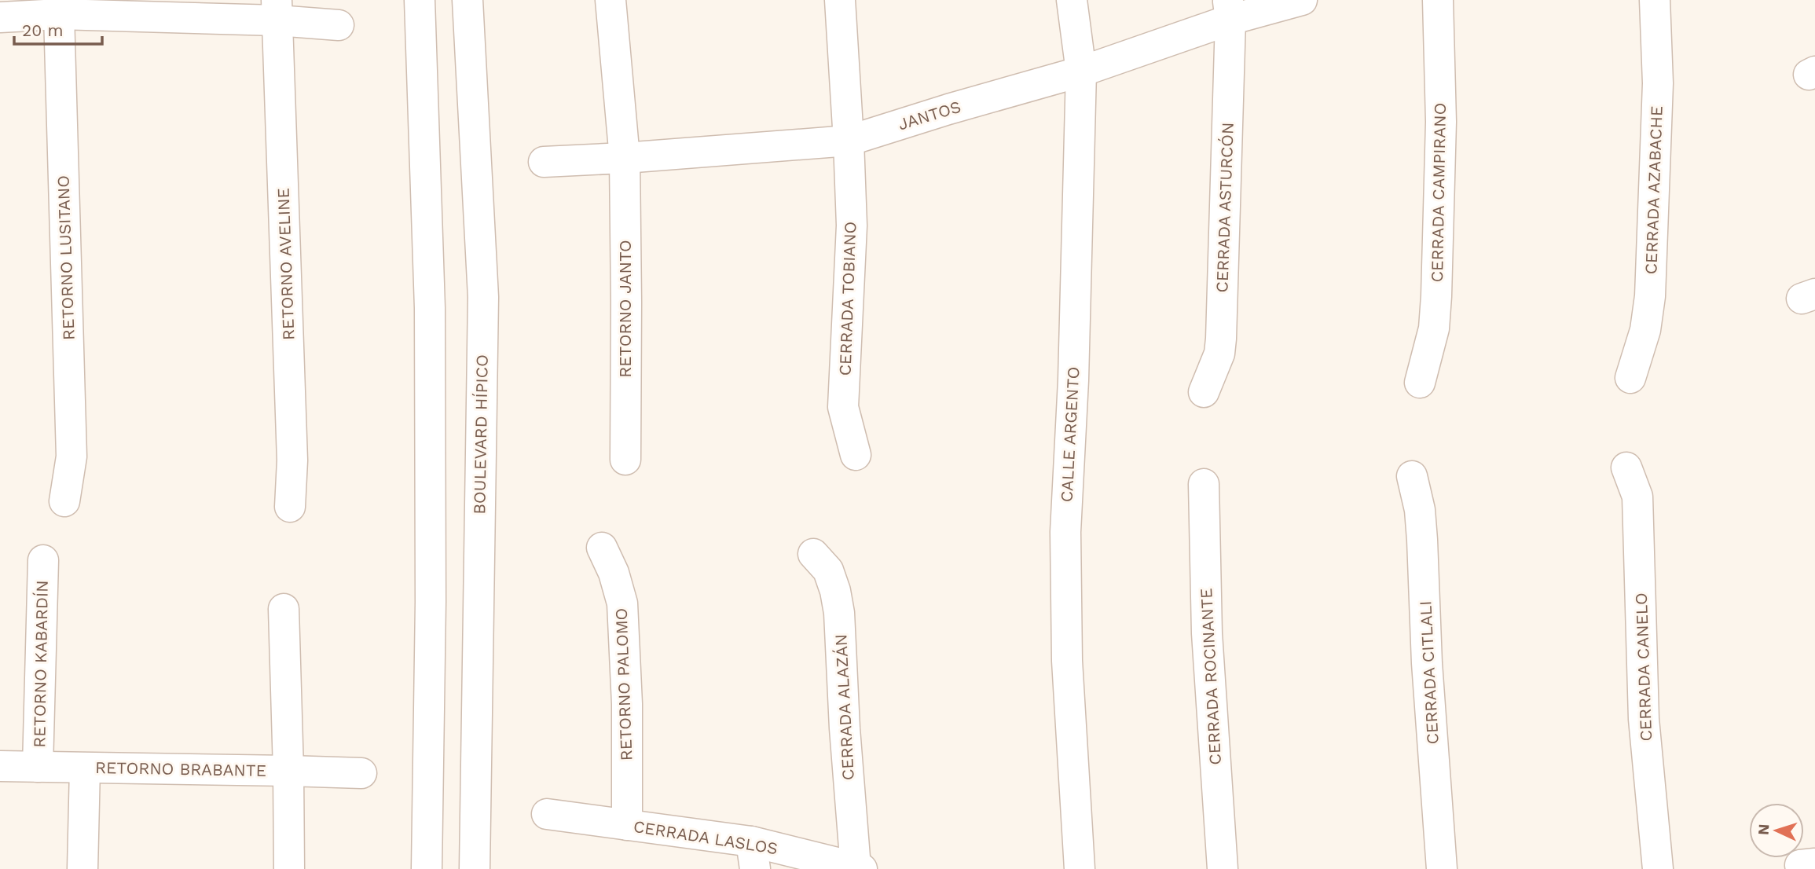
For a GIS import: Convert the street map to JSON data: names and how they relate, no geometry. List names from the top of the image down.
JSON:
{
  "streets": {
    "street": [
      "JANTOS",
      "CERRADA AZABACHE",
      "CERRADA CAMPIRANO",
      "CERRADA ASTURCÓN",
      "RETORNO LUSITANO",
      "RETORNO AVELINE",
      "CERRADA TOBIANO",
      "RETORNO JANTO",
      "BOULEVARD HÍPICO",
      "CALLE ARGENTO",
      "RETORNO KABARDÍN",
      "CERRADA CANELO",
      "CERRADA CITLALI",
      "CERRADA ROCINANTE",
      "RETORNO PALOMO",
      "CERRADA ALAZÁN",
      "RETORNO BRABANTE",
      "CERRADA LASLOS"
    ]
  },
  "crossings": [
    ["JANTOS", "CERRADA ASTURCÓN"],
    ["JANTOS", "CERRADA TOBIANO"],
    ["JANTOS", "RETORNO JANTO"],
    ["JANTOS", "CALLE ARGENTO"],
    ["RETORNO KABARDÍN", "RETORNO BRABANTE"],
    ["RETORNO PALOMO", "CERRADA LASLOS"],
    ["CERRADA ALAZÁN", "CERRADA LASLOS"]
  ],
  "scale_bar": "20 m",
  "north": "left"
}
